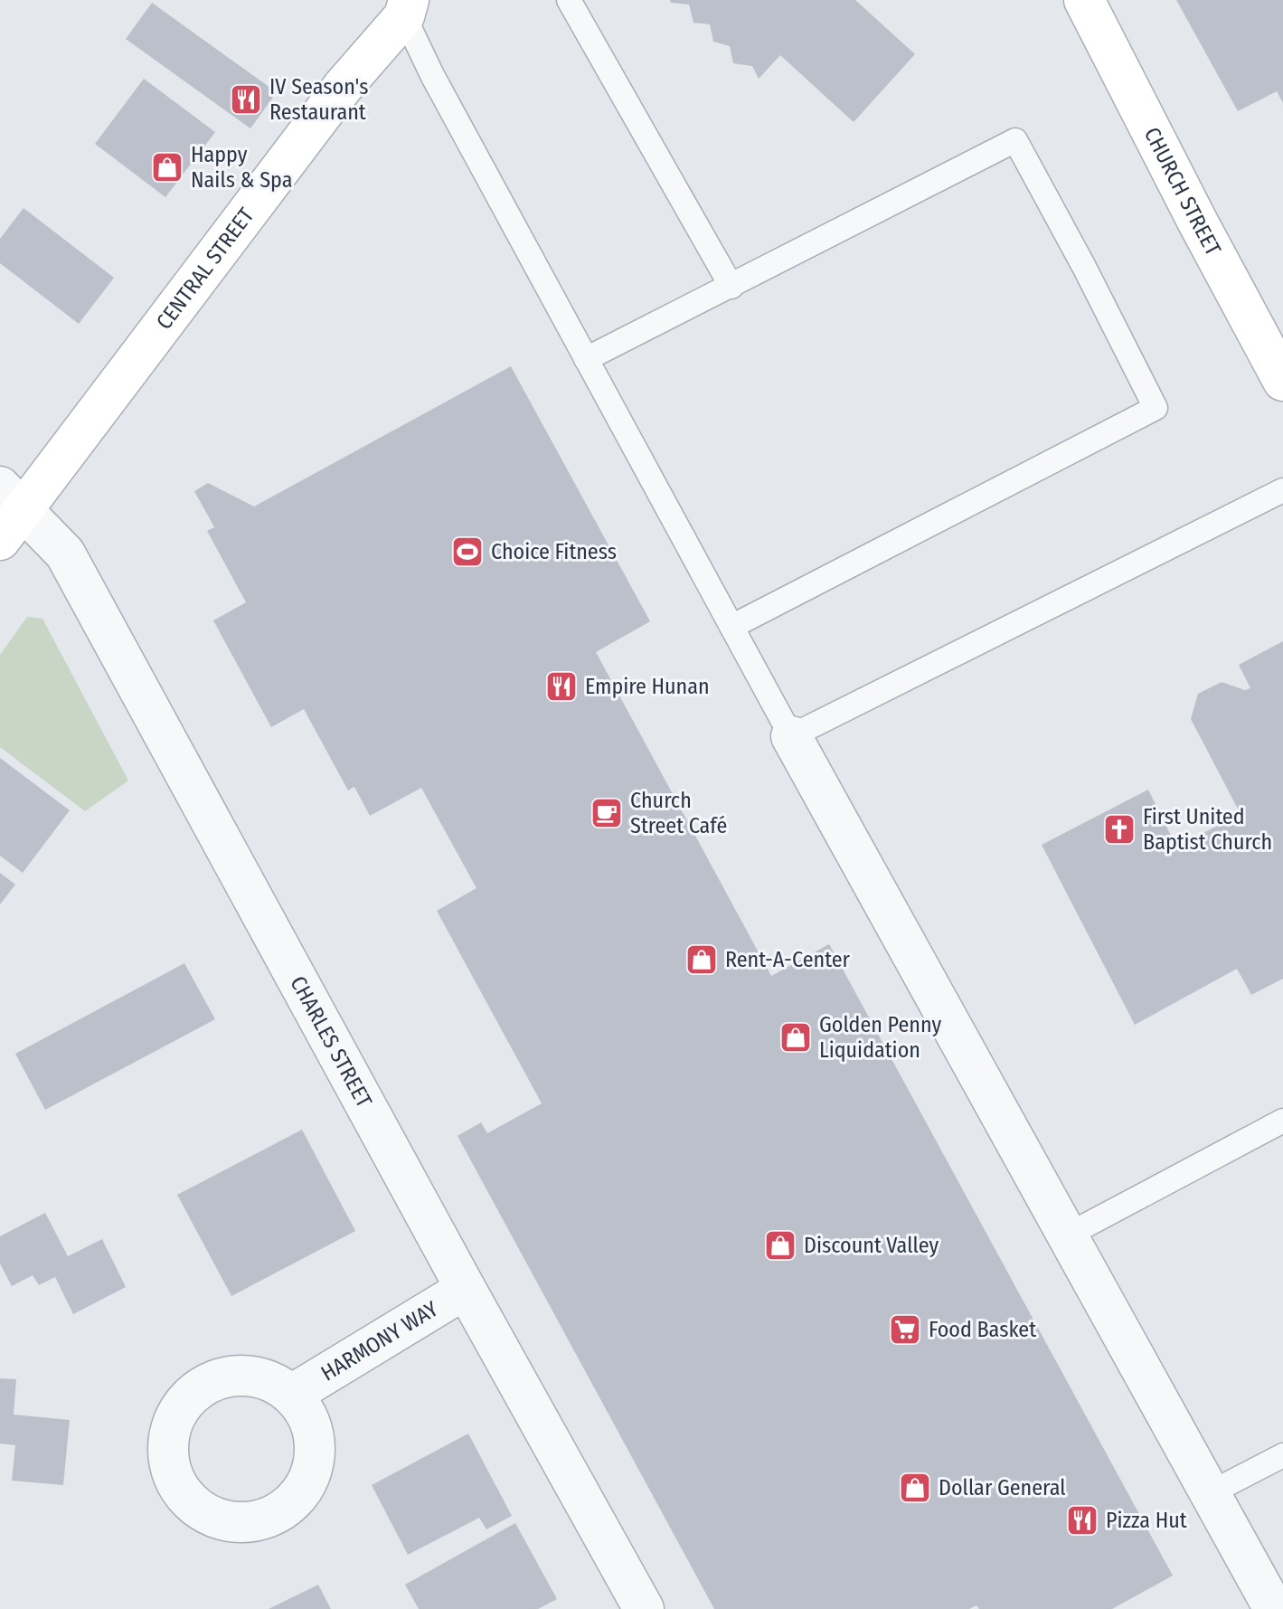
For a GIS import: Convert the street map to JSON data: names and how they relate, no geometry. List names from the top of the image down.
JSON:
{
  "streets": {
    "street": [
      "CHURCH STREET",
      "CENTRAL STREET",
      "CHARLES STREET",
      "HARMONY WAY"
    ]
  },
  "crossings": [
    ["CENTRAL STREET", "CHARLES STREET"],
    ["CHARLES STREET", "HARMONY WAY"]
  ],
  "places": {
    "restaurant": ["IV Season's Restaurant", "Empire Hunan", "Pizza Hut"],
    "shop": [
      "Happy Nails & Spa",
      "Rent-A-Center",
      "Golden Penny Liquidation",
      "Discount Valley",
      "Dollar General"
    ],
    "sports": ["Choice Fitness"],
    "cafe": ["Church Street Café"],
    "church": ["First United Baptist Church"],
    "supermarket": ["Food Basket"]
  }
}
